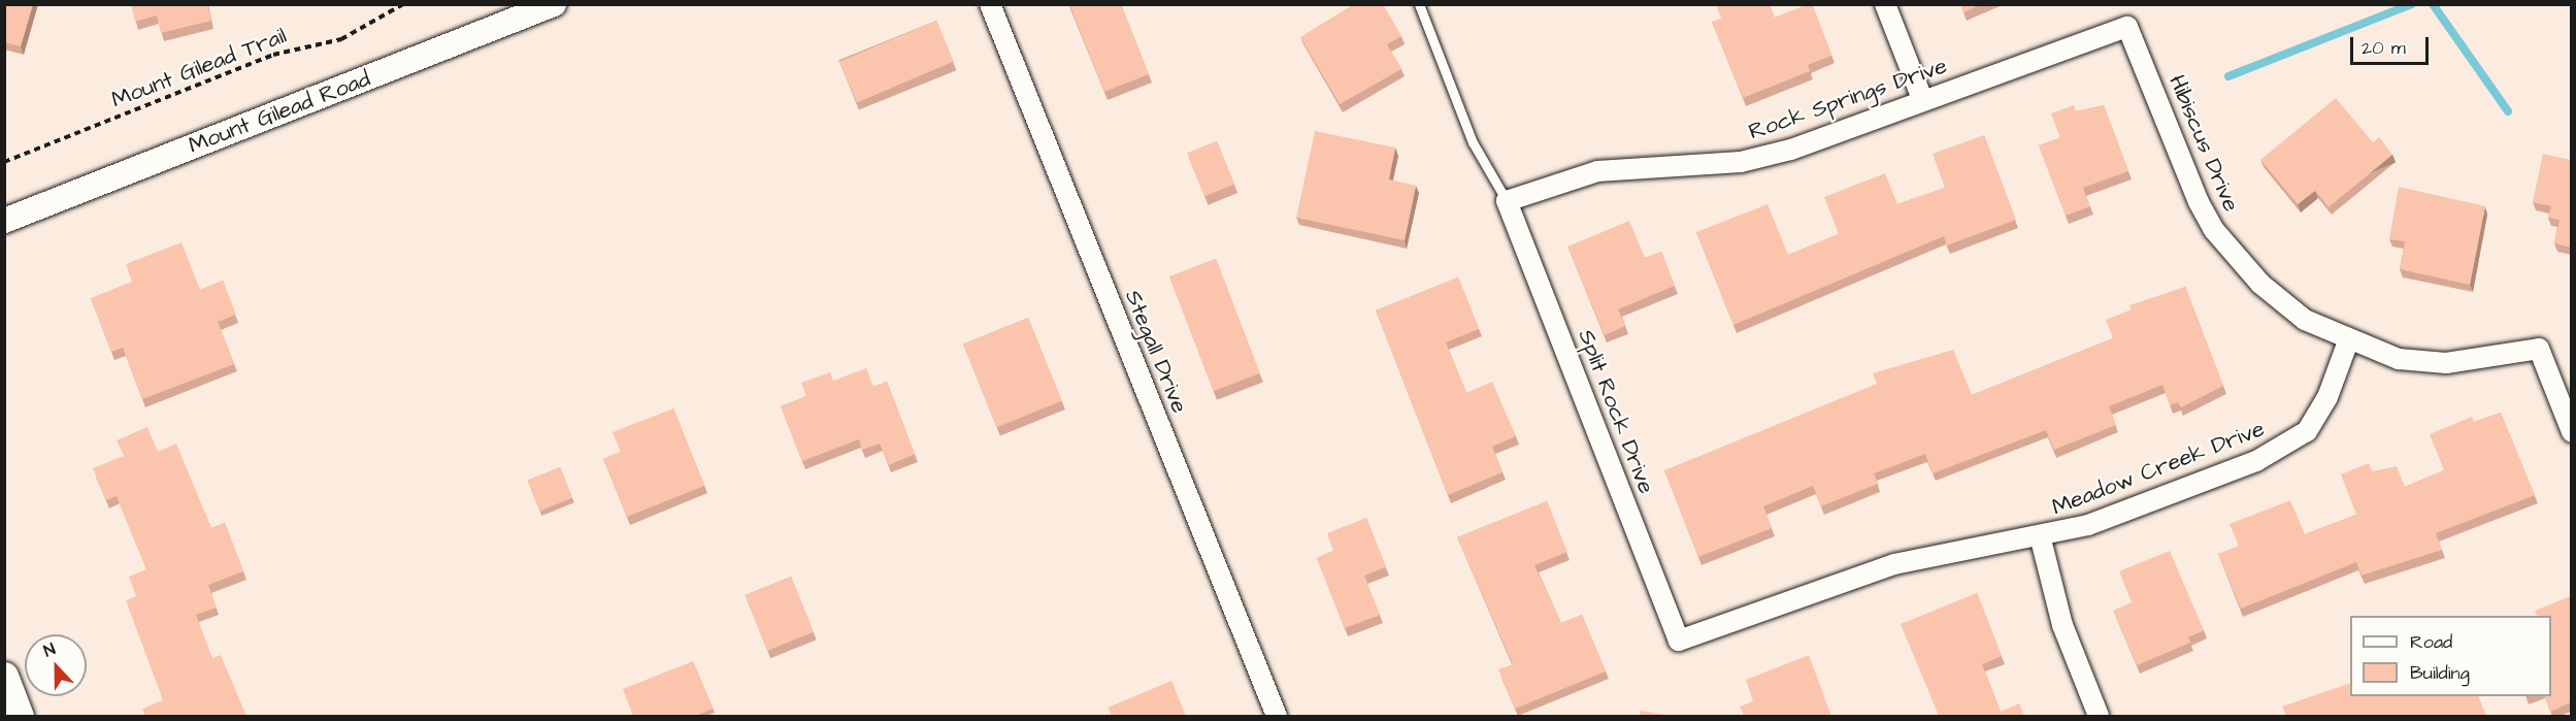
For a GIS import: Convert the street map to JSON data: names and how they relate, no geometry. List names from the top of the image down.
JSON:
{
  "streets": {
    "street": [
      "Rock Springs Drive",
      "Mount Gilead Road",
      "Hibiscus Drive",
      "Stegall Drive",
      "Split Rock Drive",
      "Meadow Creek Drive"
    ],
    "path": ["Mount Gilead Trail"]
  },
  "crossings": [
    ["Rock Springs Drive", "Hibiscus Drive"],
    ["Rock Springs Drive", "Split Rock Drive"],
    ["Hibiscus Drive", "Meadow Creek Drive"],
    ["Split Rock Drive", "Meadow Creek Drive"]
  ],
  "legend": ["Road", "Building"],
  "scale_bar": "20 m",
  "north": "top"
}
